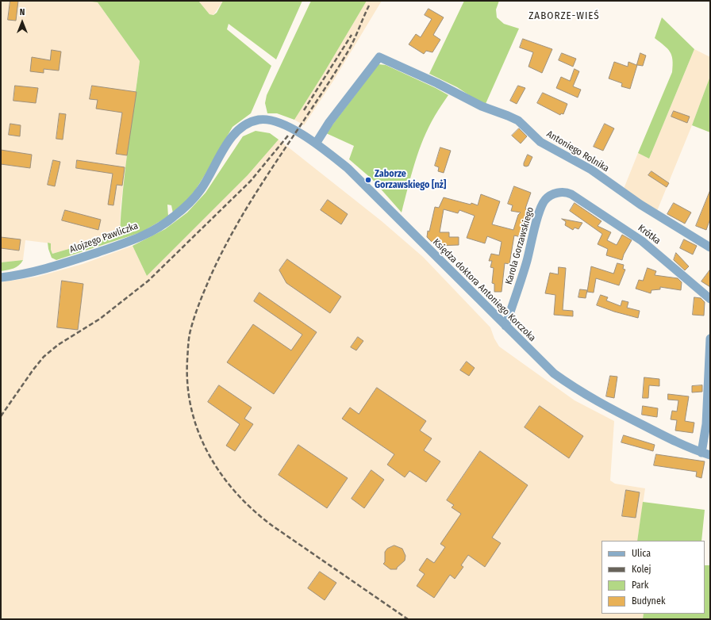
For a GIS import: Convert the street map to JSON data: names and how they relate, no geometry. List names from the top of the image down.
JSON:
{
  "streets": {
    "street": [
      "Antoniego Rolnika",
      "Krótka",
      "Alojzego Pawliczka",
      "Karola Gorzawskiego",
      "Księdza doktora Antoniego Korczoka"
    ]
  },
  "crossings": [
    ["Antoniego Rolnika", "Księdza doktora Antoniego Korczoka"],
    ["Krótka", "Karola Gorzawskiego"],
    ["Alojzego Pawliczka", "Księdza doktora Antoniego Korczoka"],
    ["Karola Gorzawskiego", "Księdza doktora Antoniego Korczoka"]
  ],
  "districts": ["ZABORZE-WIEŚ"],
  "places": ["Zaborze Gorzawskiego [nż]"],
  "legend": [
    "Ulica",
    "Kolej",
    "Park",
    "Budynek"
  ],
  "north": "top"
}
